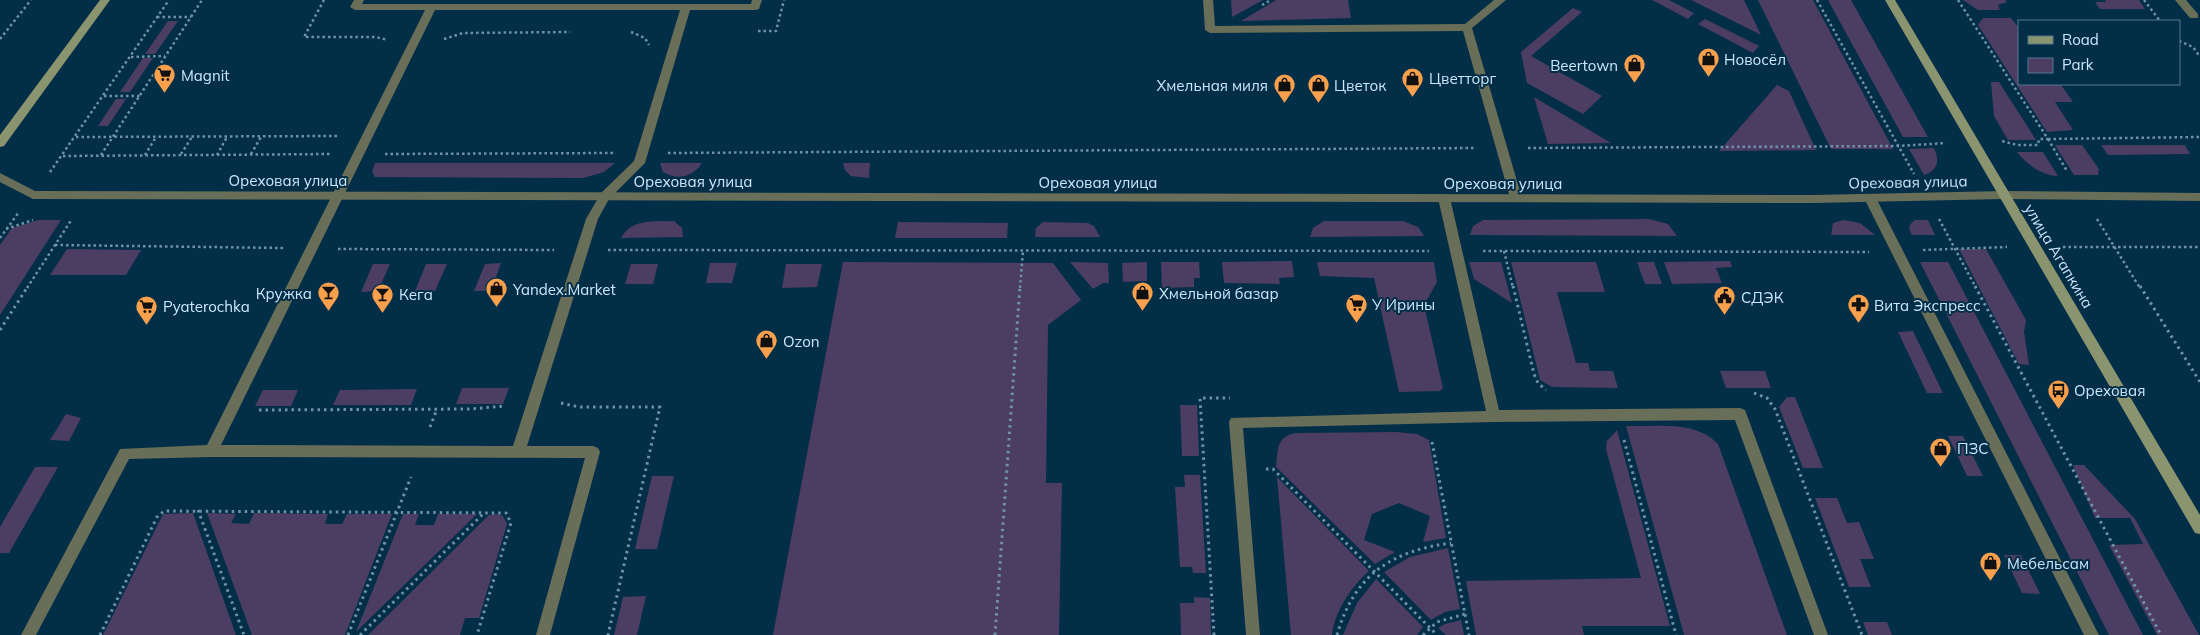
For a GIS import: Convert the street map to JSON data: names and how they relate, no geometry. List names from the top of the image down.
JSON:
{
  "streets": {
    "main road": ["улица Агапкина"],
    "street": ["Ореховая улица"]
  },
  "crossings": [
    ["Ореховая улица", "улица Агапкина"]
  ],
  "places": {
    "shop": [
      "Новосёл",
      "Beertown",
      "Цветторг",
      "Хмельная миля",
      "Цветок",
      "Yandex.Market",
      "Хмельной базар",
      "Ozon",
      "ПЗС",
      "Мебельсам"
    ],
    "supermarket": ["Magnit", "У Ирины", "Pyaterochka"],
    "bar": ["Кружка", "Кега"],
    "public building": ["СДЭК"],
    "pharmacy": ["Вита Экспресс"],
    "bus stop": ["Ореховая"]
  },
  "legend": ["Road", "Park"]
}
